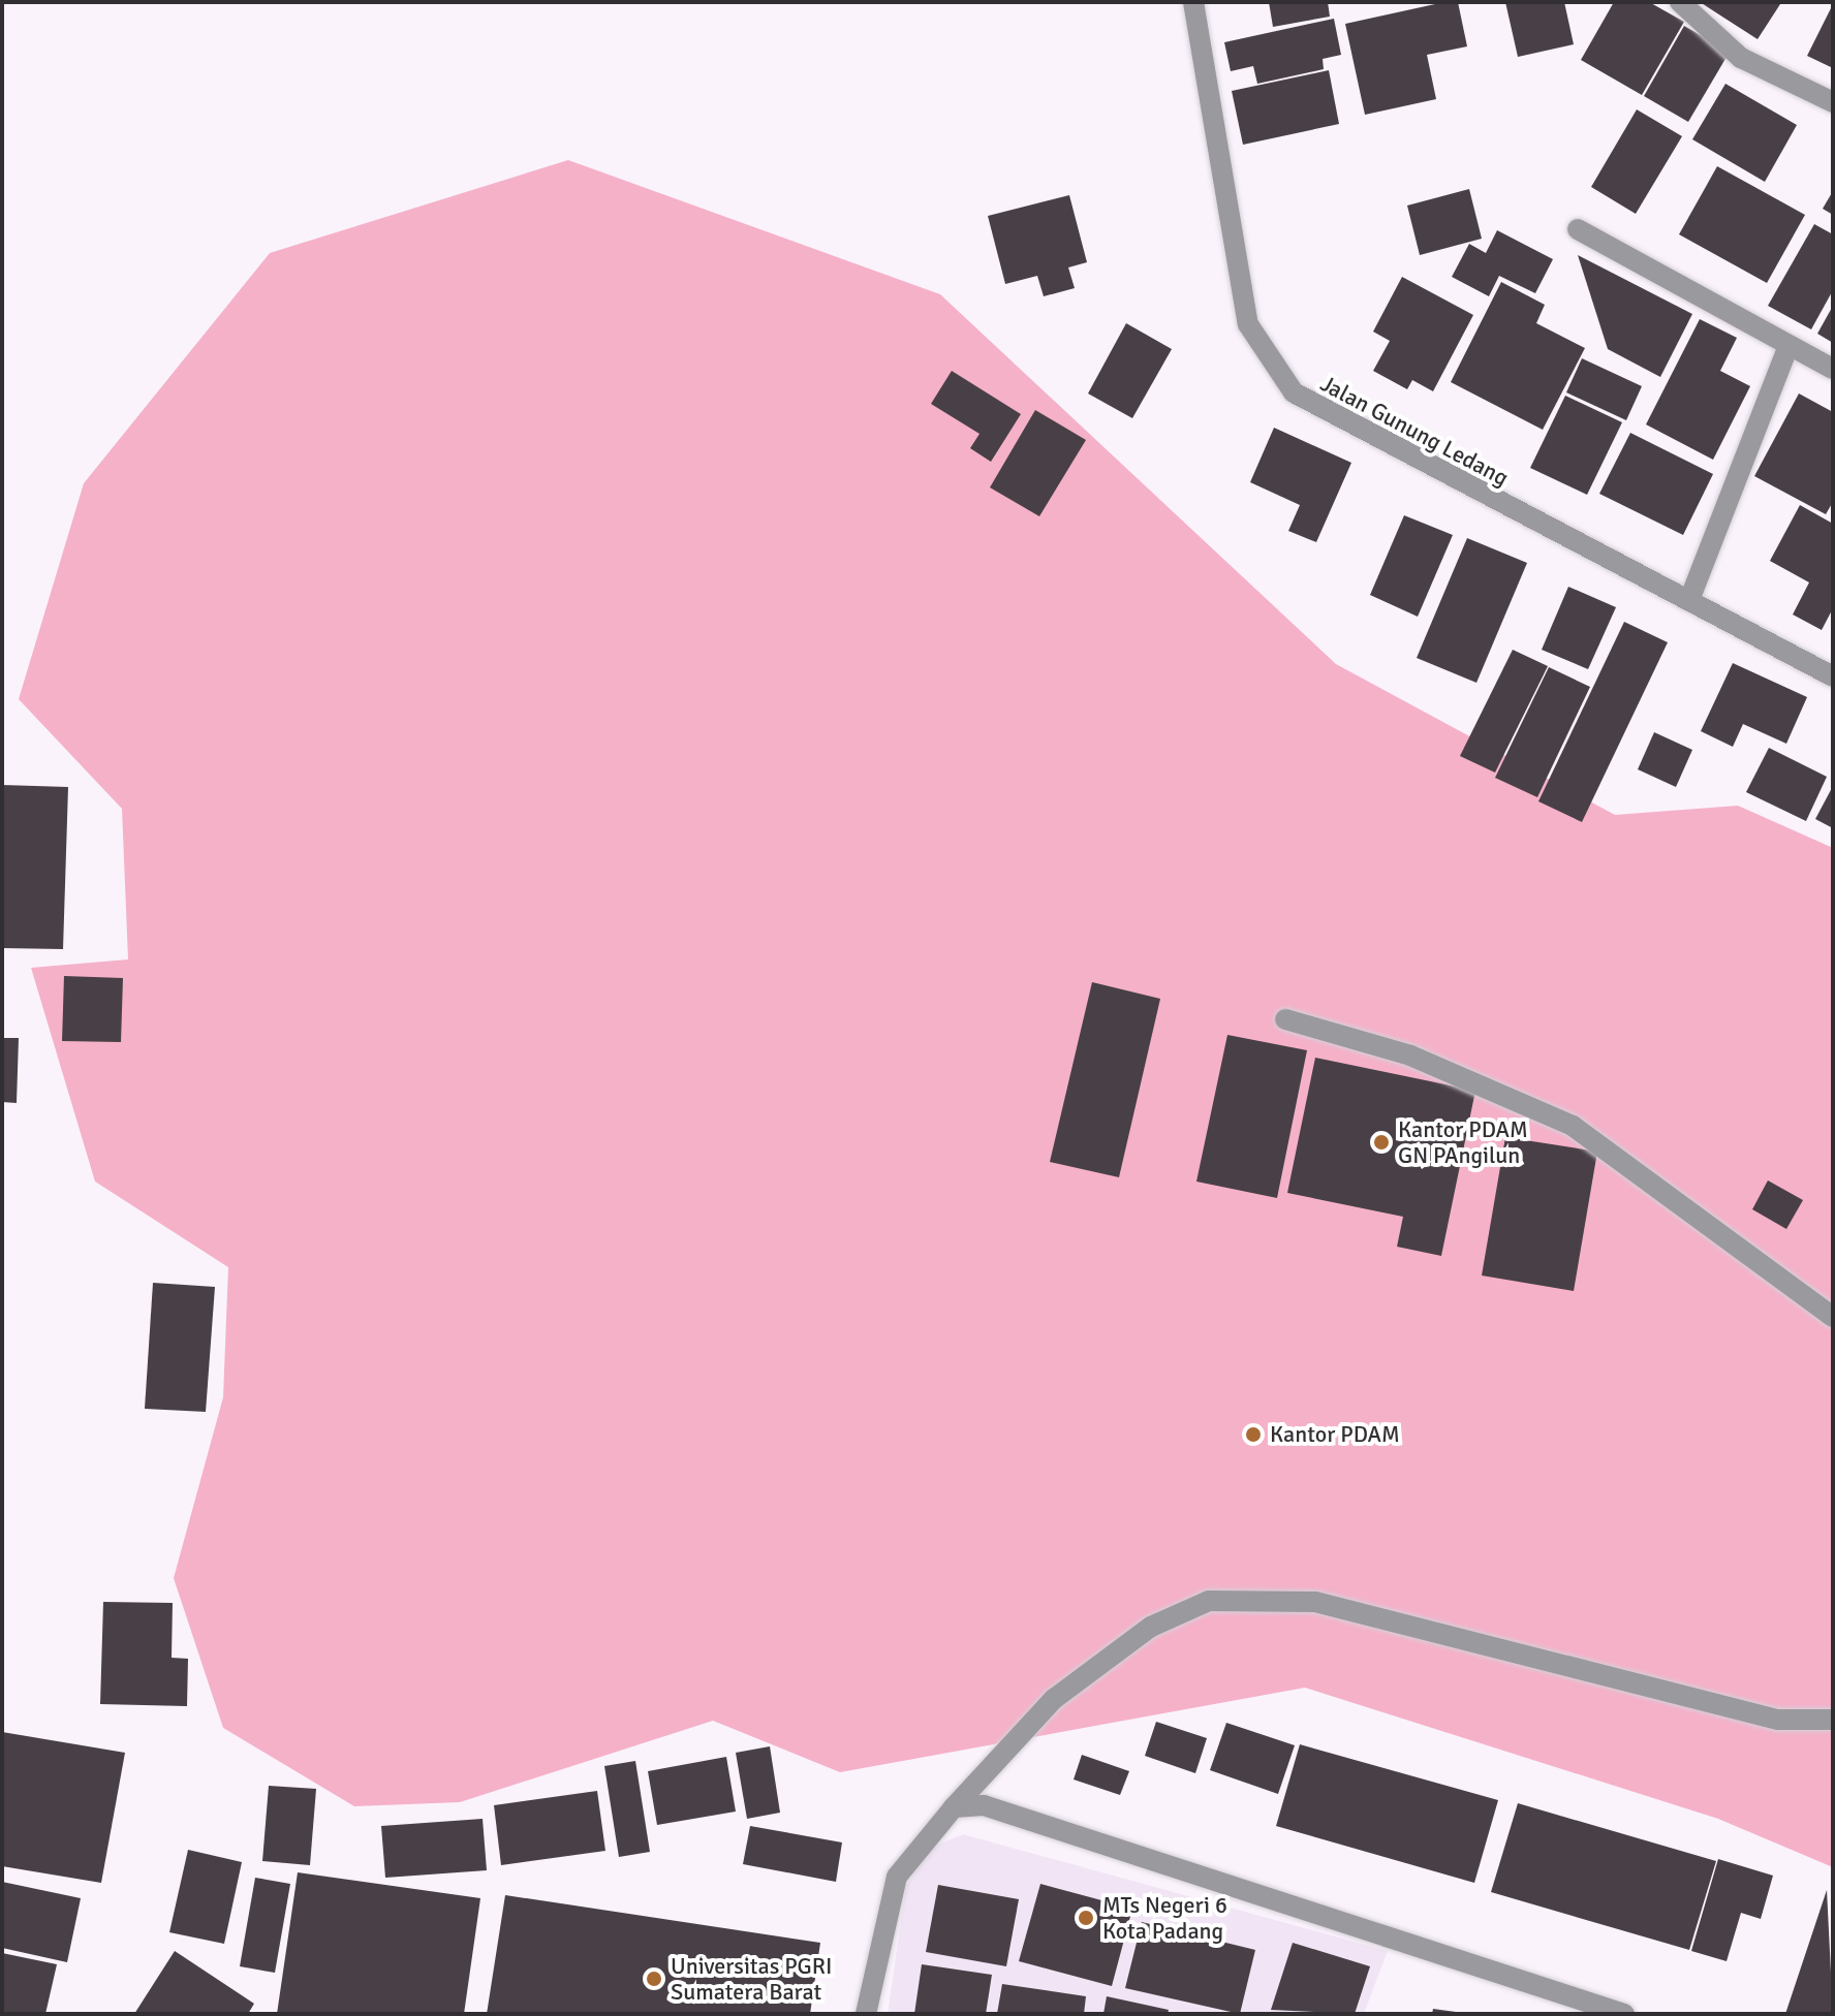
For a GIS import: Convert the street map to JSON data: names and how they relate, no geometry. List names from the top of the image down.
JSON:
{
  "streets": {
    "street": ["Jalan Gunung Ledang"]
  },
  "places": [
    "Kantor PDAM GN PAngilun",
    "Kantor PDAM",
    "MTs Negeri 6 Kota Padang",
    "Universitas PGRI Sumatera Barat"
  ]
}
